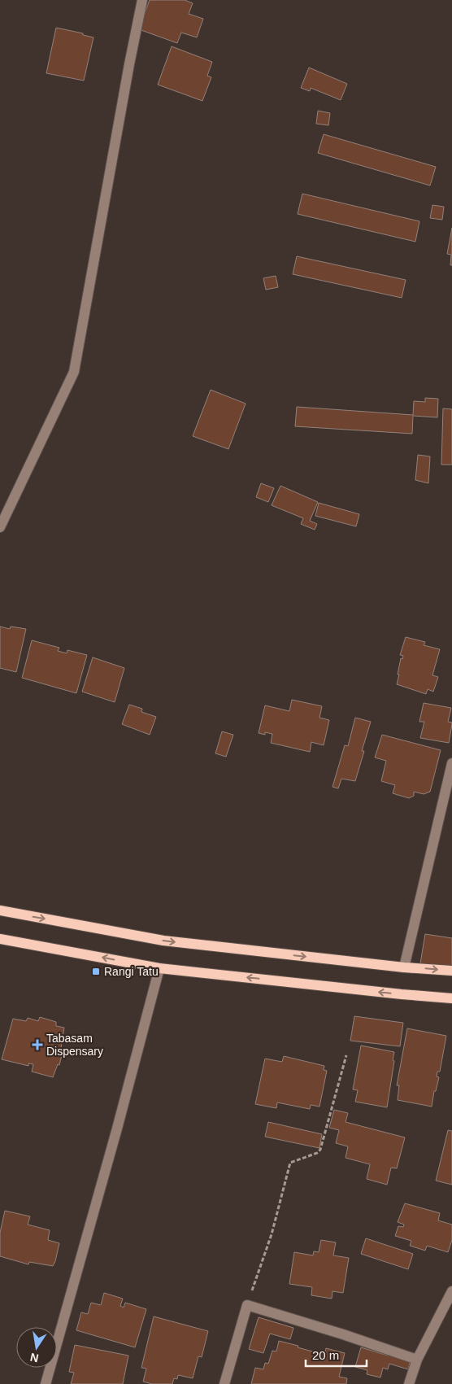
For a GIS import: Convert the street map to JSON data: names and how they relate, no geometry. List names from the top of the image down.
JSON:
{
  "places": {
    "transit": ["Rangi Tatu"],
    "health": ["Tabasam Dispensary"]
  },
  "scale_bar": "20 m",
  "north": "bottom"
}
